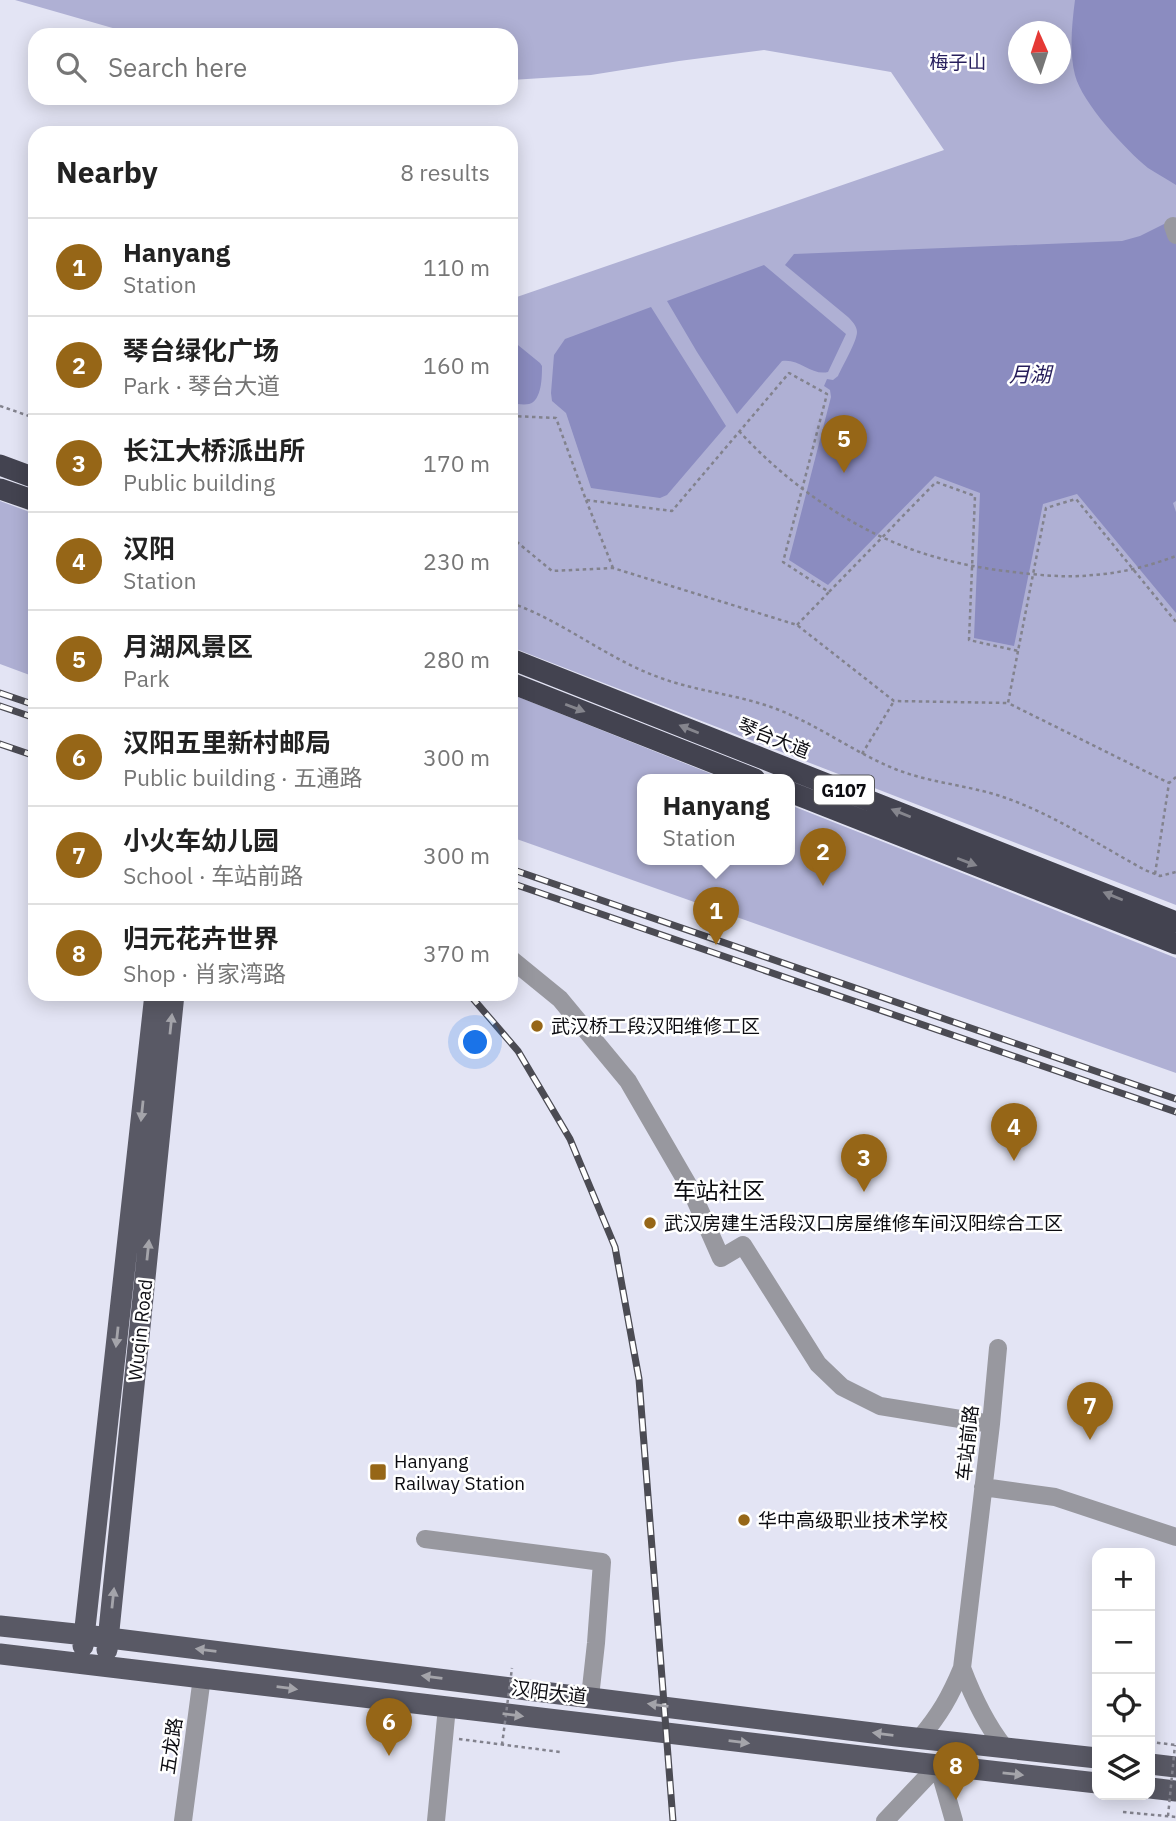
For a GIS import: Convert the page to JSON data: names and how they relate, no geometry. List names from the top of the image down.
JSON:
{
  "streets": {
    "highway": ["琴台大道", "G107"],
    "main road": ["Wuqin Road", "汉阳大道"],
    "street": ["车站前路", "五龙路"]
  },
  "crossings": [
    ["Wuqin Road", "汉阳大道"],
    ["汉阳大道", "五龙路"]
  ],
  "districts": ["车站社区"],
  "water": ["月湖"],
  "parks": ["梅子山"],
  "places": {
    "other": ["武汉桥工段汉阳维修工区", "武汉房建生活段汉口房屋维修车间汉阳综合工区", "华中高级职业技术学校"],
    "transit": ["Hanyang Railway Station"]
  },
  "north": "top",
  "page": {
    "search": "Search here",
    "heading": ["Nearby", "8 results"],
    "list": [
      {
        "mark": "1",
        "name": "Hanyang",
        "note": "Station",
        "value": "110 m"
      },
      {
        "mark": "2",
        "name": "琴台绿化广场",
        "note": "Park · 琴台大道",
        "value": "160 m"
      },
      {
        "mark": "3",
        "name": "长江大桥派出所",
        "note": "Public building",
        "value": "170 m"
      },
      {
        "mark": "4",
        "name": "汉阳",
        "note": "Station",
        "value": "230 m"
      },
      {
        "mark": "5",
        "name": "月湖风景区",
        "note": "Park",
        "value": "280 m"
      },
      {
        "mark": "6",
        "name": "汉阳五里新村邮局",
        "note": "Public building · 五通路",
        "value": "300 m"
      },
      {
        "mark": "7",
        "name": "小火车幼儿园",
        "note": "School · 车站前路",
        "value": "300 m"
      },
      {
        "mark": "8",
        "name": "归元花卉世界",
        "note": "Shop · 肖家湾路",
        "value": "370 m"
      }
    ],
    "pins": [
      "5",
      "2",
      "1",
      "4",
      "3",
      "7",
      "6",
      "8"
    ],
    "popup": ["Hanyang", "Station"],
    "map_buttons": ["+", "−"]
  }
}
